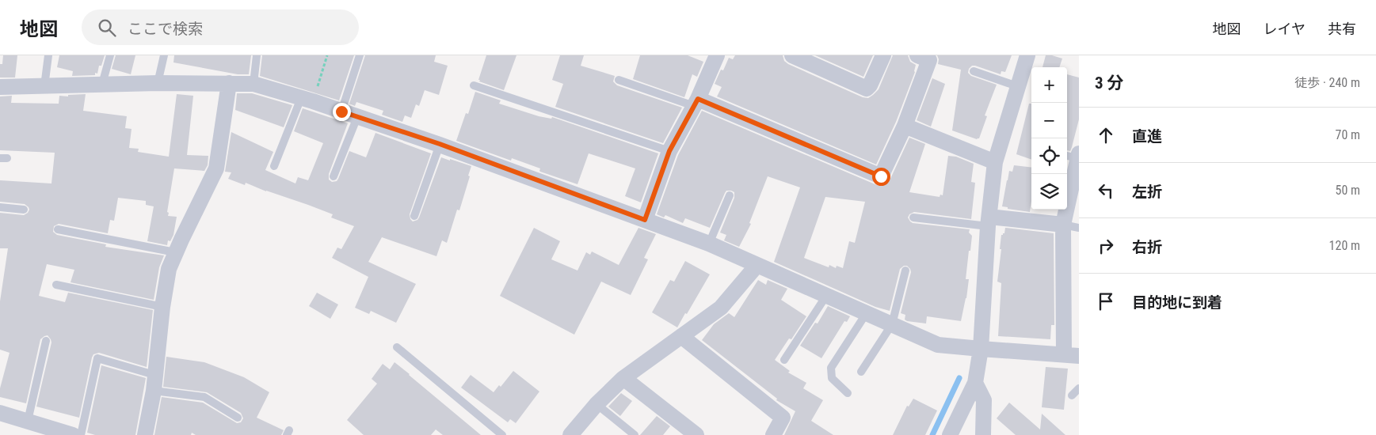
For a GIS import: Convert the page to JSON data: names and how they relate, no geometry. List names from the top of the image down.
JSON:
{
  "page": {
    "header": "地図",
    "search": "ここで検索",
    "nav": ["地図", "レイヤ", "共有"],
    "heading": ["3 分", "徒歩 · 240 m"],
    "map_buttons": ["+", "−"],
    "list": [
      ["直進", "70 m"],
      ["左折", "50 m"],
      ["右折", "120 m"],
      "目的地に到着"
    ]
  }
}
